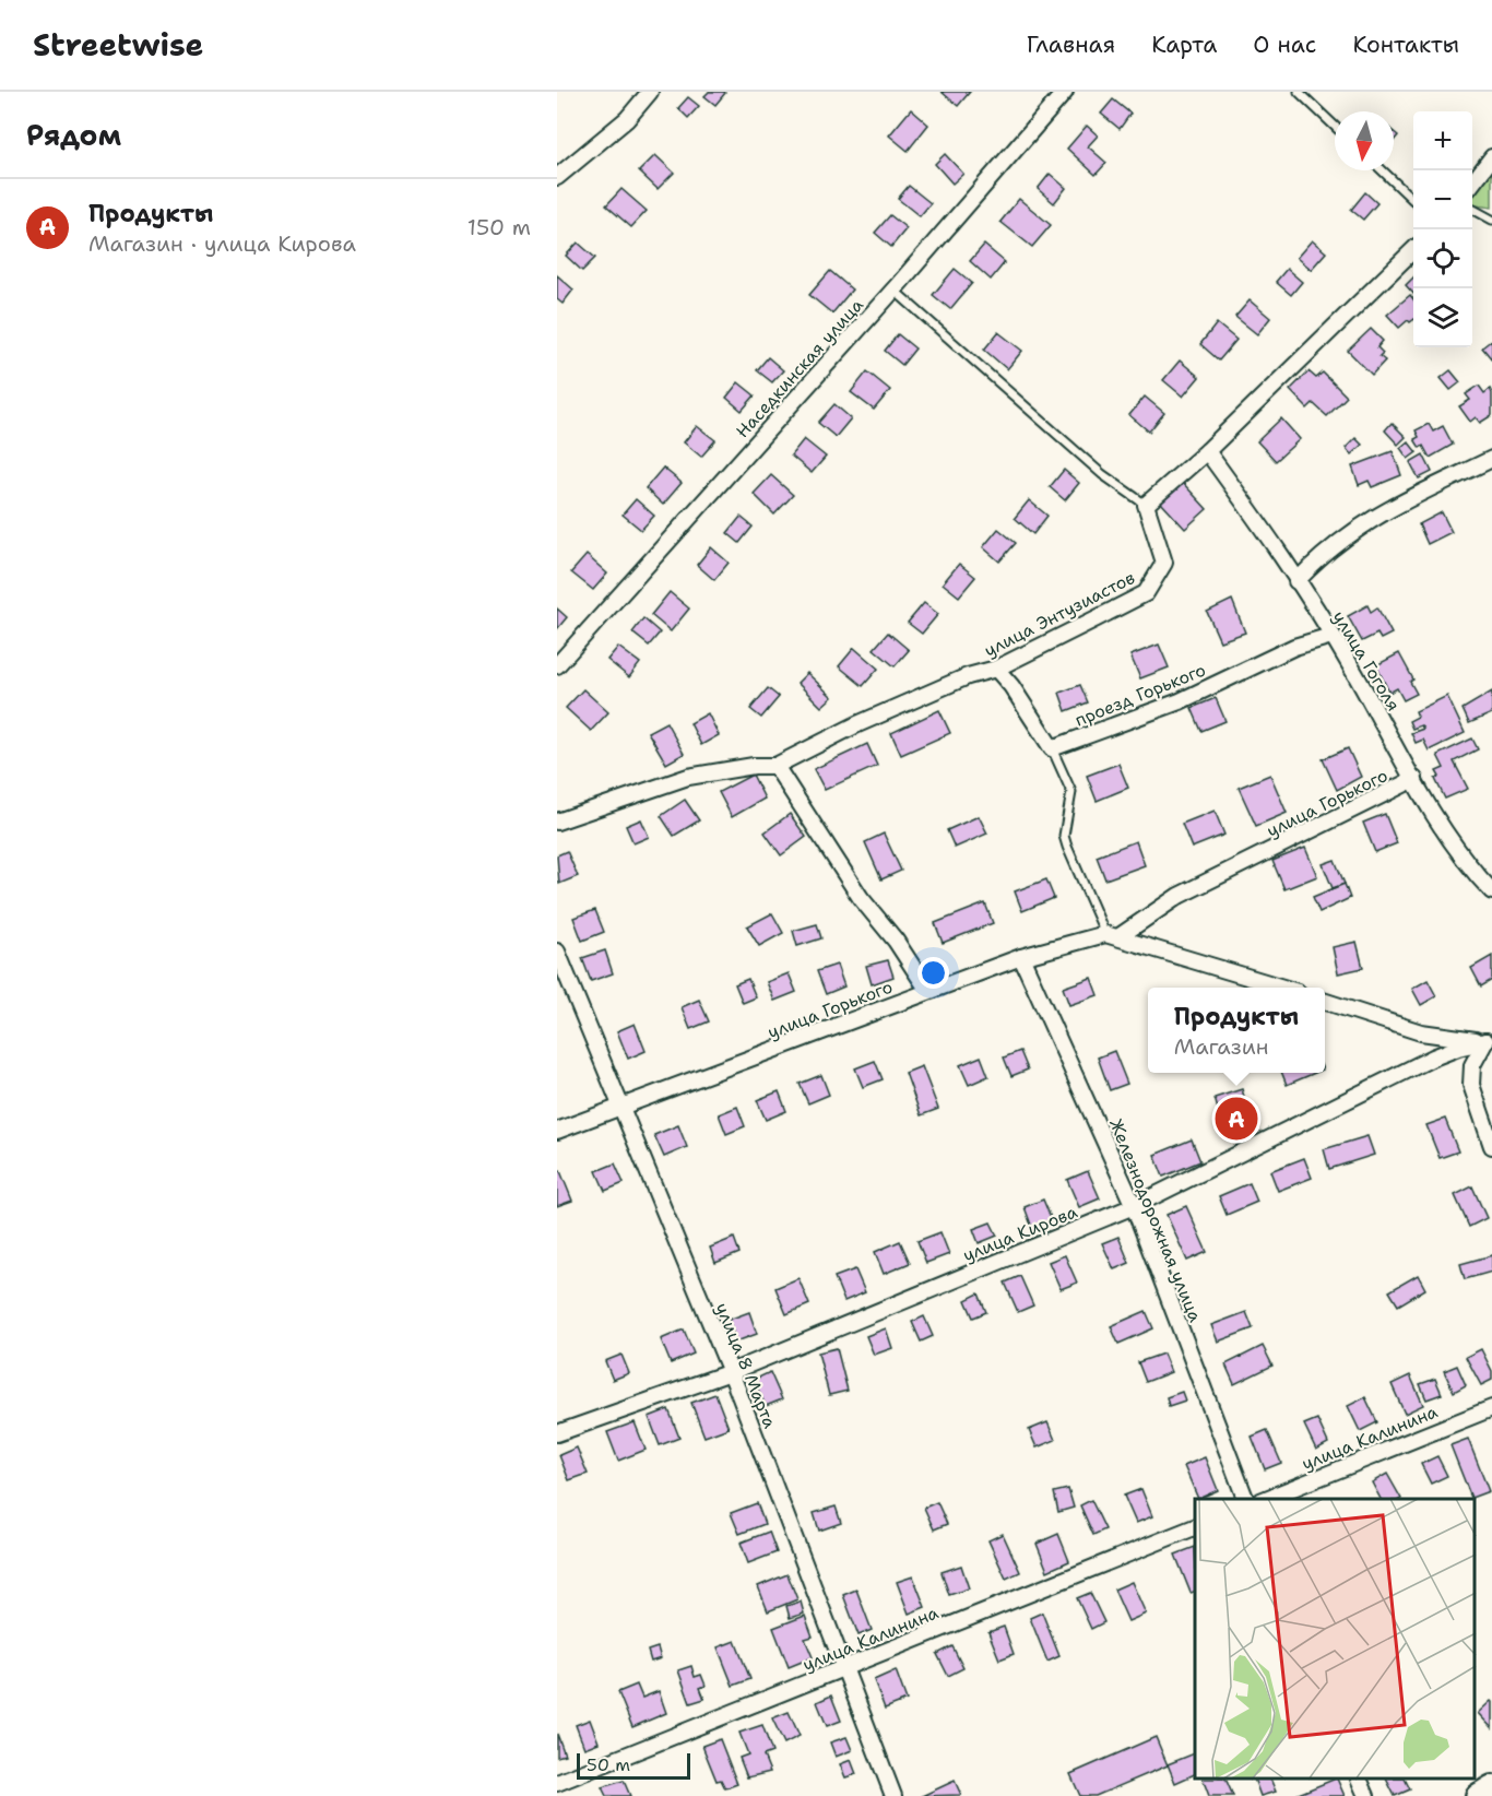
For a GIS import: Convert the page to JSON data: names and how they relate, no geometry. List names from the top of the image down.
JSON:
{
  "streets": {
    "street": [
      "Наседкинская улица",
      "улица Энтузиастов",
      "улица Гоголя",
      "проезд Горького",
      "улица Горького",
      "Железнодорожная улица",
      "улица Кирова",
      "улица 8 Марта",
      "улица Калинина"
    ]
  },
  "crossings": [
    ["улица Гоголя", "проезд Горького"],
    ["улица Гоголя", "улица Горького"],
    ["улица Горького", "Железнодорожная улица"],
    ["улица Горького", "улица 8 Марта"],
    ["Железнодорожная улица", "улица Кирова"],
    ["улица Кирова", "улица 8 Марта"],
    ["улица 8 Марта", "улица Калинина"]
  ],
  "scale_bar": "50 m",
  "north": "bottom",
  "page": {
    "header": "Streetwise",
    "nav": [
      "Главная",
      "Карта",
      "О нас",
      "Контакты"
    ],
    "heading": "Рядом",
    "map_buttons": ["+", "−"],
    "list": [
      {
        "mark": "A",
        "name": "Продукты",
        "note": "Магазин · улица Кирова",
        "value": "150 m"
      }
    ],
    "popup": ["Продукты", "Магазин"],
    "pins": "A",
    "scale": "50 m"
  }
}
